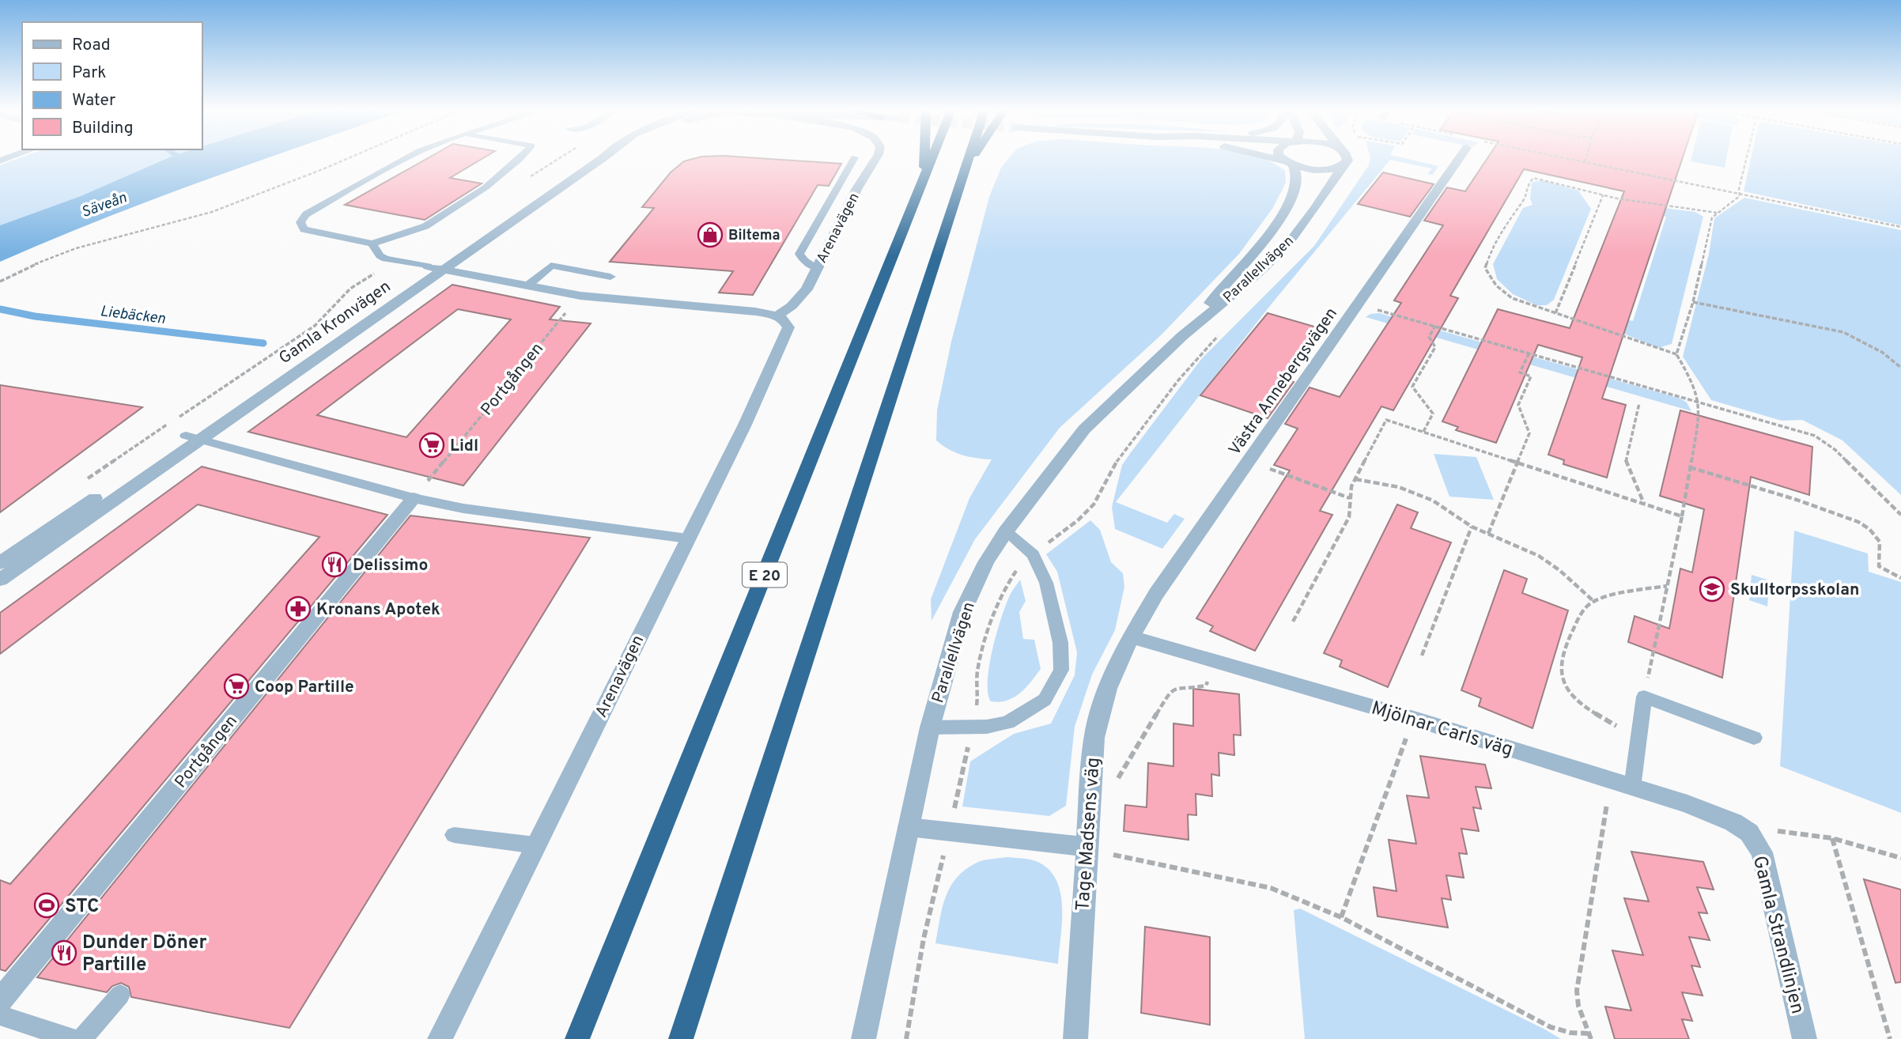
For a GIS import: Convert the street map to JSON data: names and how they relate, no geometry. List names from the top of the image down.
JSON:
{
  "streets": {
    "highway": ["E 20"],
    "street": [
      "Arenavägen",
      "Parallellvägen",
      "Gamla Kronvägen",
      "Portgången",
      "Västra Annebergsvägen",
      "Mjölnar Carls väg",
      "Tage Madsens väg",
      "Gamla Strandlinjen"
    ]
  },
  "crossings": [
    ["Västra Annebergsvägen", "Mjölnar Carls väg"],
    ["Västra Annebergsvägen", "Tage Madsens väg"],
    ["Mjölnar Carls väg", "Tage Madsens väg"],
    ["Mjölnar Carls väg", "Gamla Strandlinjen"]
  ],
  "water": ["Säveån", "Liebäcken"],
  "places": {
    "shop": ["Biltema"],
    "supermarket": ["Lidl", "Coop Partille"],
    "restaurant": ["Delissimo", "Dunder Döner Partille"],
    "school or university": ["Skulltorpsskolan"],
    "pharmacy": ["Kronans Apotek"],
    "sports": ["STC"]
  },
  "legend": [
    "Road",
    "Park",
    "Water",
    "Building"
  ]
}
